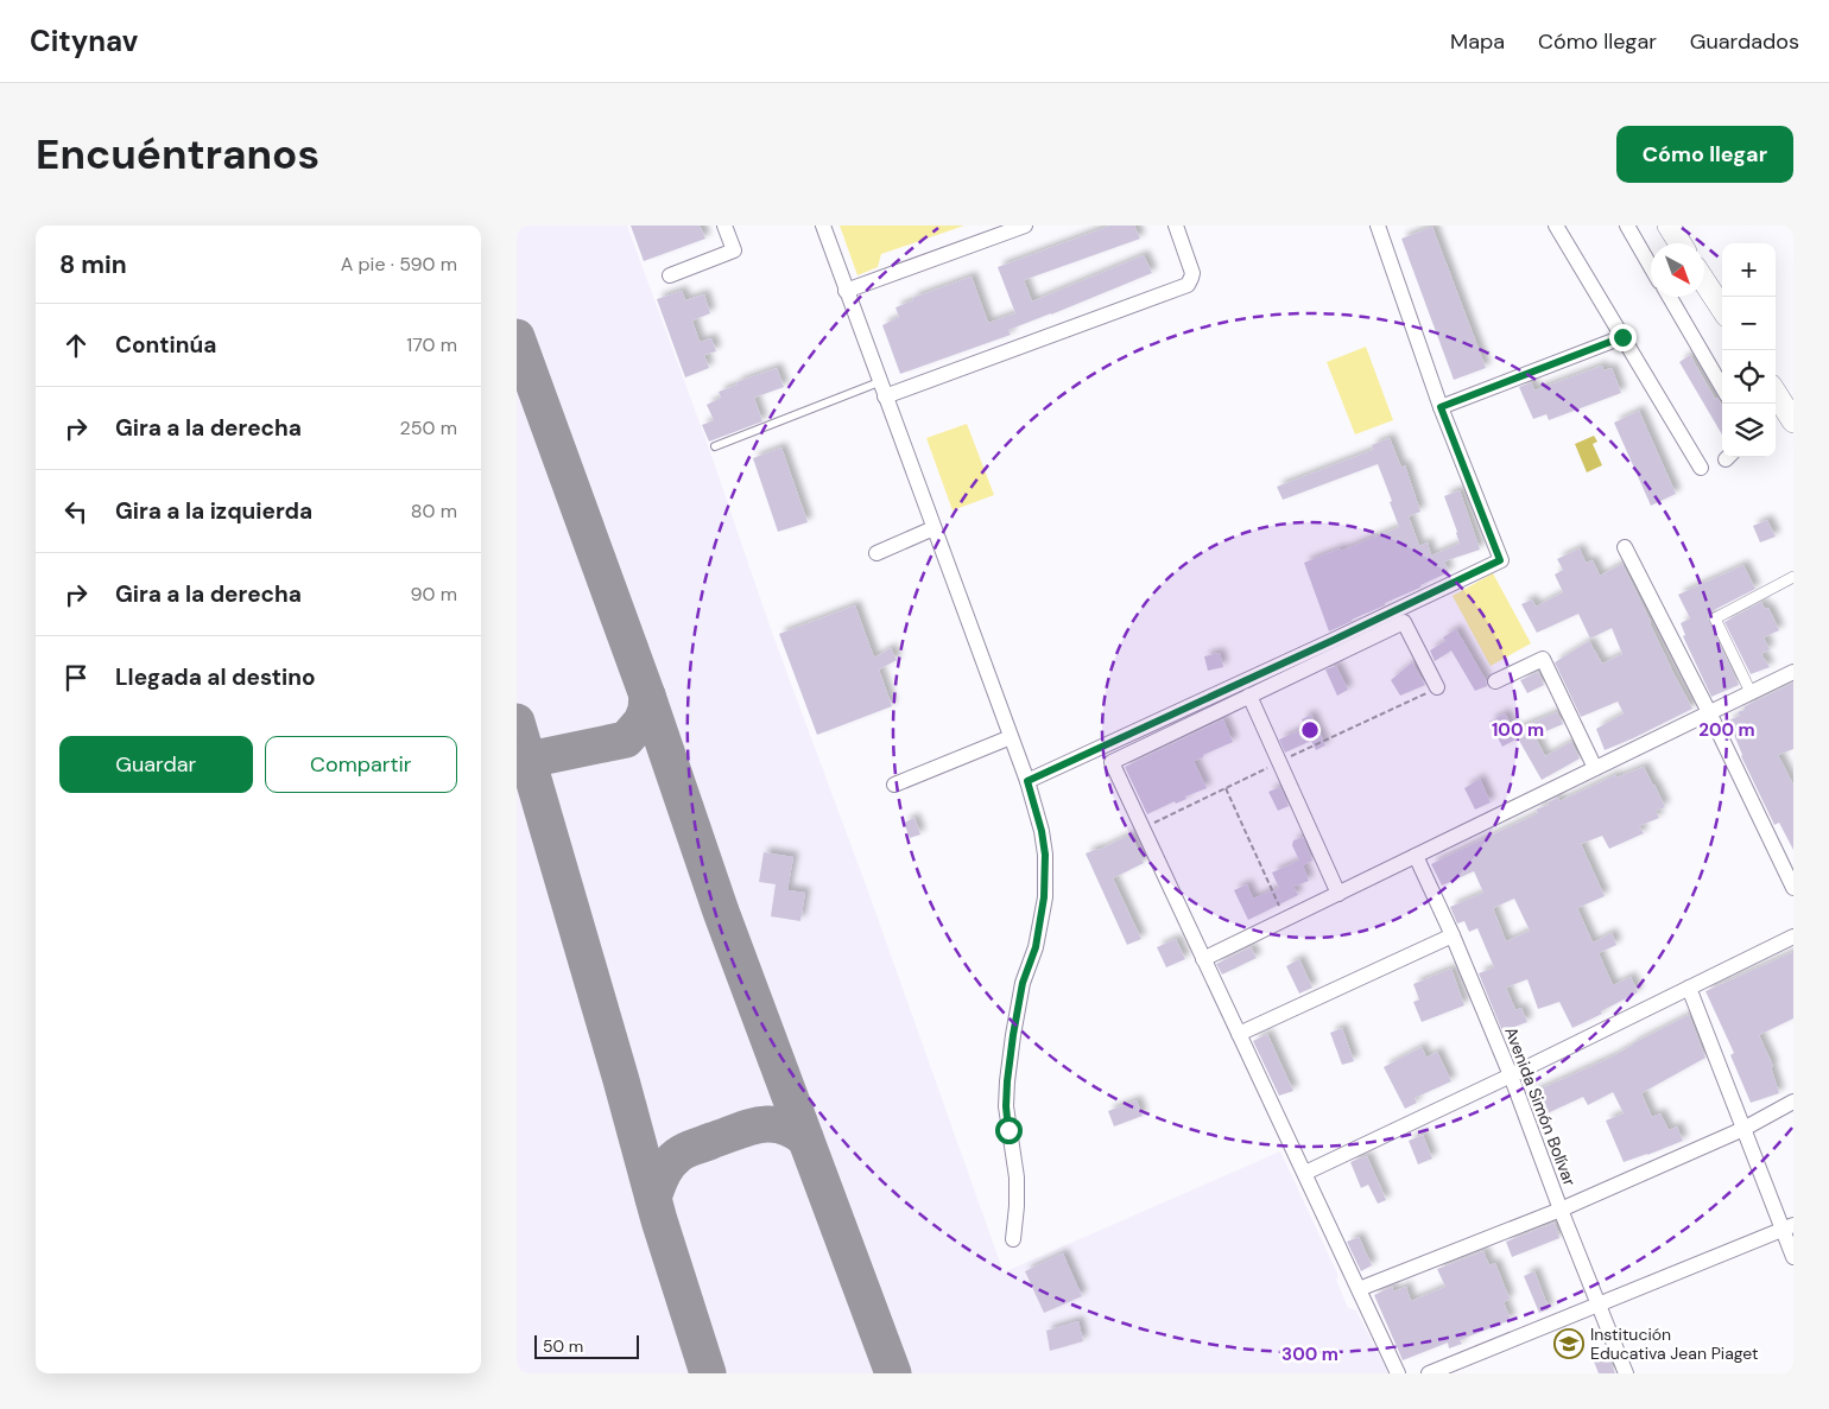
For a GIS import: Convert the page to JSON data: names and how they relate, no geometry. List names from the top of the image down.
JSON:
{
  "streets": {
    "street": ["Avenida Simón Bolívar"]
  },
  "places": {
    "school or university": ["Institución Educativa Jean Piaget"]
  },
  "scale_bar": "50 m",
  "north": "bottom right",
  "page": {
    "header": "Citynav",
    "nav": ["Mapa", "Cómo llegar", "Guardados"],
    "buttons": [
      "Cómo llegar",
      ["Guardar", "Compartir"]
    ],
    "title": "Encuéntranos",
    "heading": ["8 min", "A pie · 590 m"],
    "map_buttons": ["+", "−"],
    "list": [
      ["Continúa", "170 m"],
      ["Gira a la derecha", "250 m"],
      ["Gira a la izquierda", "80 m"],
      ["Gira a la derecha", "90 m"],
      "Llegada al destino"
    ],
    "scale": "50 m"
  },
  "rings": ["100 m", "200 m", "300 m"]
}
